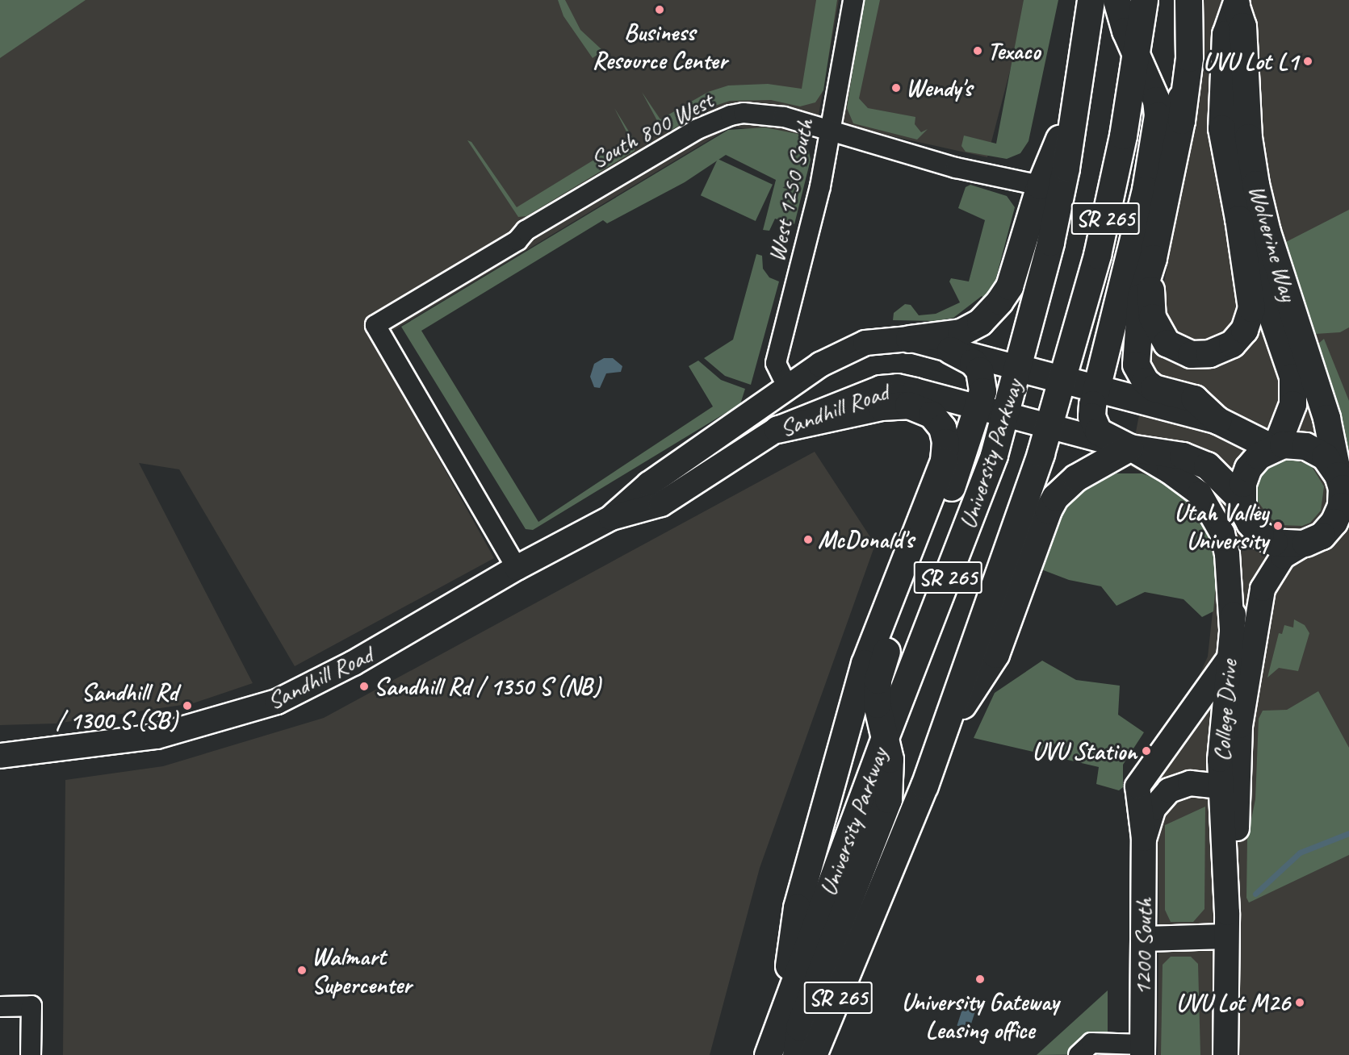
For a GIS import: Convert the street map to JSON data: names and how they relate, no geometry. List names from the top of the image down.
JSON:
{
  "streets": {
    "main road": [
      "SR 265",
      "Wolverine Way",
      "Sandhill Road",
      "University Parkway"
    ],
    "street": [
      "South 800 West",
      "West 1250 South",
      "College Drive",
      "1200 South"
    ]
  },
  "crossings": [
    ["South 800 West", "West 1250 South"],
    ["South 800 West", "Sandhill Road"],
    ["West 1250 South", "Sandhill Road"],
    ["SR 265", "Sandhill Road"],
    ["SR 265", "University Parkway"],
    ["Wolverine Way", "College Drive"],
    ["Sandhill Road", "University Parkway"],
    ["Sandhill Road", "College Drive"],
    ["College Drive", "1200 South"]
  ],
  "places": [
    "Business Resource Center",
    "Texaco",
    "UVU Lot L1",
    "Wendy's",
    "Utah Valley University",
    "McDonald's",
    "Sandhill Rd / 1350 S (NB)",
    "Sandhill Rd / 1300 S (SB)",
    "UVU Station",
    "Walmart Supercenter",
    "University Gateway Leasing office",
    "UVU Lot M26"
  ]
}
